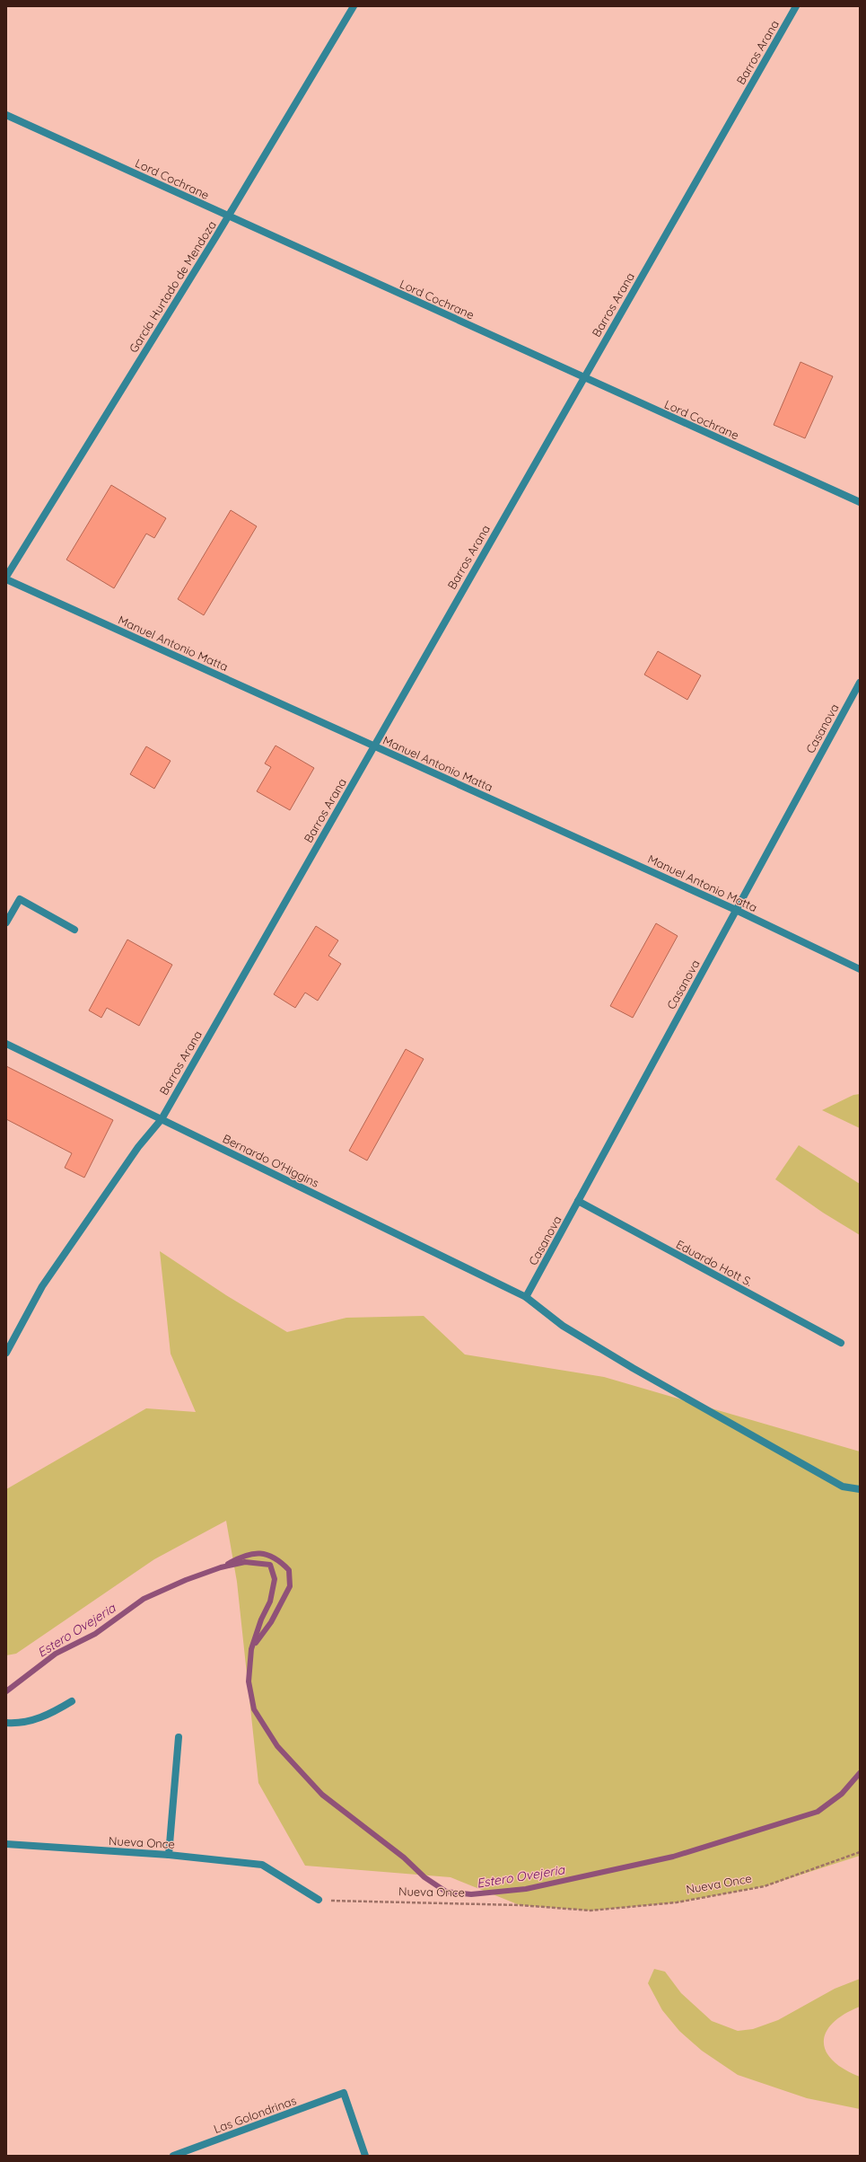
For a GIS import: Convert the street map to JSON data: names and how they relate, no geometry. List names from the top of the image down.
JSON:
{
  "streets": {
    "street": [
      "Barros Arana",
      "Lord Cochrane",
      "García Hurtado de Mendoza",
      "Manuel Antonio Matta",
      "Casanova",
      "Bernardo O'Higgins",
      "Eduardo Hott S.",
      "Nueva Once",
      "Las Golondrinas"
    ]
  },
  "crossings": [
    ["Barros Arana", "Lord Cochrane"],
    ["Barros Arana", "Manuel Antonio Matta"],
    ["Barros Arana", "Bernardo O'Higgins"],
    ["Lord Cochrane", "García Hurtado de Mendoza"],
    ["García Hurtado de Mendoza", "Manuel Antonio Matta"],
    ["Manuel Antonio Matta", "Casanova"],
    ["Casanova", "Bernardo O'Higgins"],
    ["Casanova", "Eduardo Hott S."]
  ],
  "water": ["Estero Ovejeria"]
}
